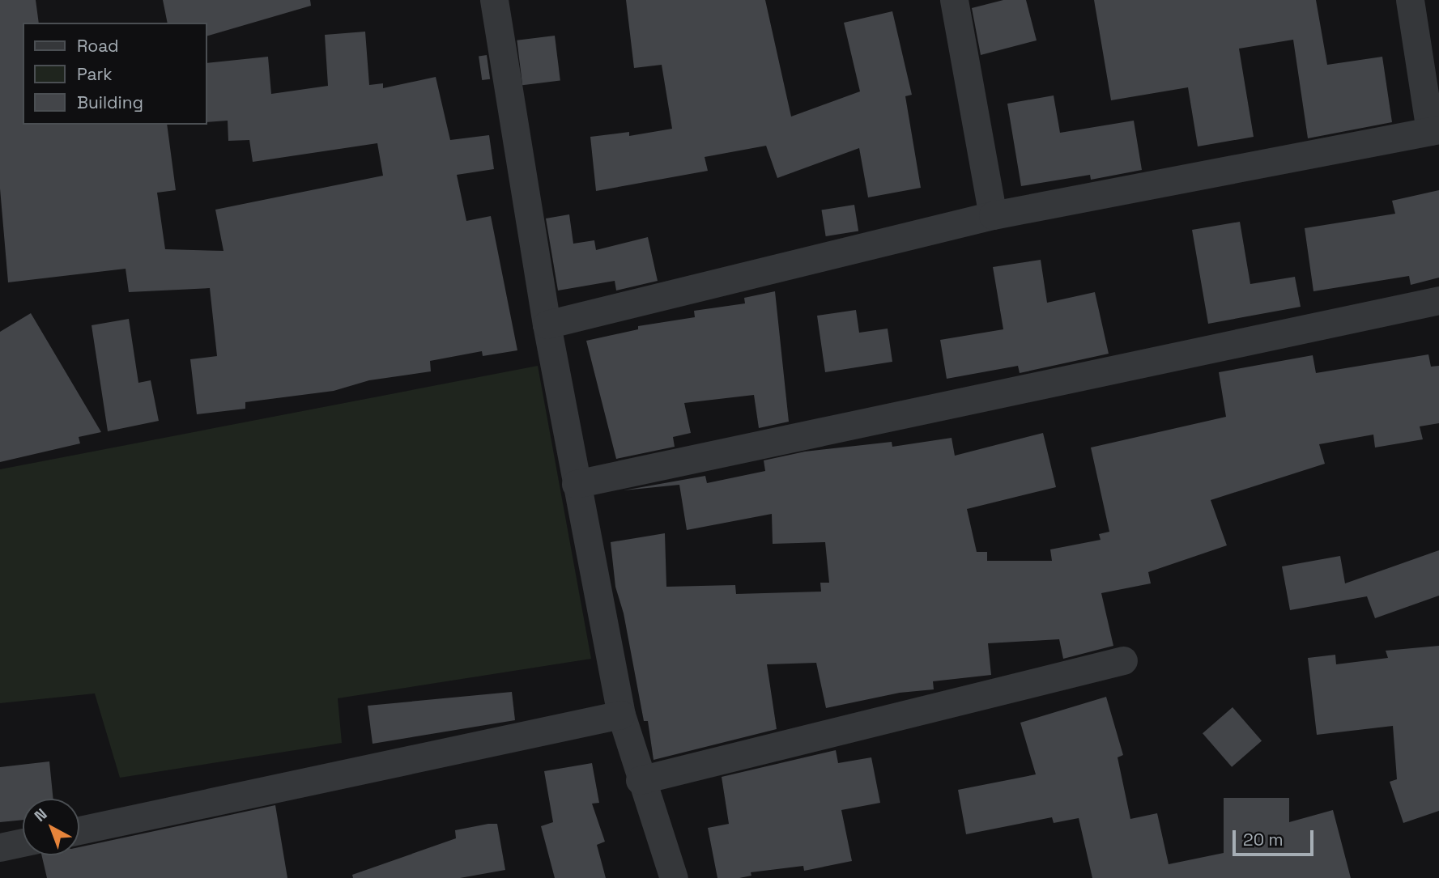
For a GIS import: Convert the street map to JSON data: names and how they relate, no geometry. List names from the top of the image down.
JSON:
{
  "legend": ["Road", "Park", "Building"],
  "scale_bar": "20 m",
  "north": "top left"
}
